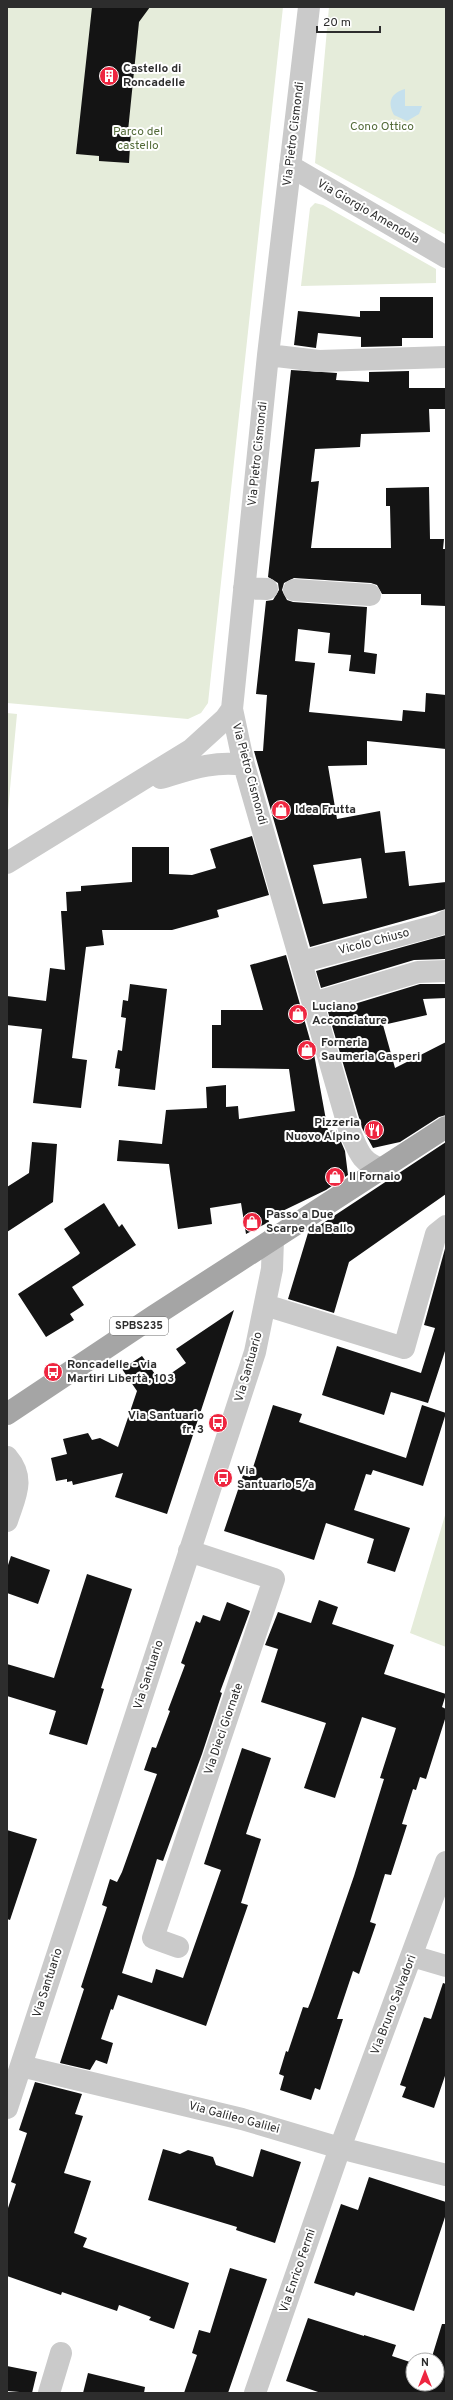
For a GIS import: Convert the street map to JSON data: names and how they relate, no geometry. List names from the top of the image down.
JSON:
{
  "streets": {
    "main road": ["SPBS235"],
    "street": [
      "Via Pietro Cismondi",
      "Via Giorgio Amendola",
      "Vicolo Chiuso",
      "Via Santuario",
      "Via Dieci Giornate",
      "Via Bruno Salvadori",
      "Via Galileo Galilei",
      "Via Enrico Fermi"
    ]
  },
  "crossings": [
    ["Via Pietro Cismondi", "Via Giorgio Amendola"],
    ["Via Pietro Cismondi", "Vicolo Chiuso"],
    ["Via Pietro Cismondi", "SPBS235"],
    ["SPBS235", "Via Santuario"],
    ["Via Santuario", "Via Dieci Giornate"],
    ["Via Santuario", "Via Galileo Galilei"],
    ["Via Bruno Salvadori", "Via Galileo Galilei"],
    ["Via Bruno Salvadori", "Via Enrico Fermi"],
    ["Via Galileo Galilei", "Via Enrico Fermi"]
  ],
  "parks": ["Cono Ottico", "Parco del castello"],
  "places": {
    "building": ["Castello di Roncadelle"],
    "shop": [
      "Idea Frutta",
      "Luciano Acconciature",
      "Forneria Saumeria Gasperi",
      "Il Fornaio",
      "Passo a Due Scarpe da Ballo"
    ],
    "restaurant": ["Pizzeria Nuovo Alpino"],
    "bus stop": ["Roncadelle - via Martiri Libertà, 103", "Via Santuario fr. 3", "Via Santuario 5/a"]
  },
  "scale_bar": "20 m",
  "north": "top"
}
